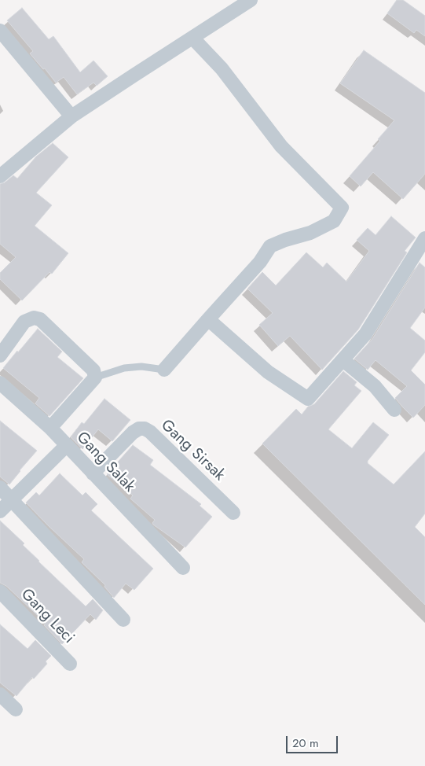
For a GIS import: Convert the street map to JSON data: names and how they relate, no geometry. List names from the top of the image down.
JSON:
{
  "streets": {
    "street": ["Gang Sirsak", "Gang Salak", "Gang Leci"]
  },
  "crossings": [
    ["Gang Sirsak", "Gang Salak"]
  ],
  "scale_bar": "20 m"
}
